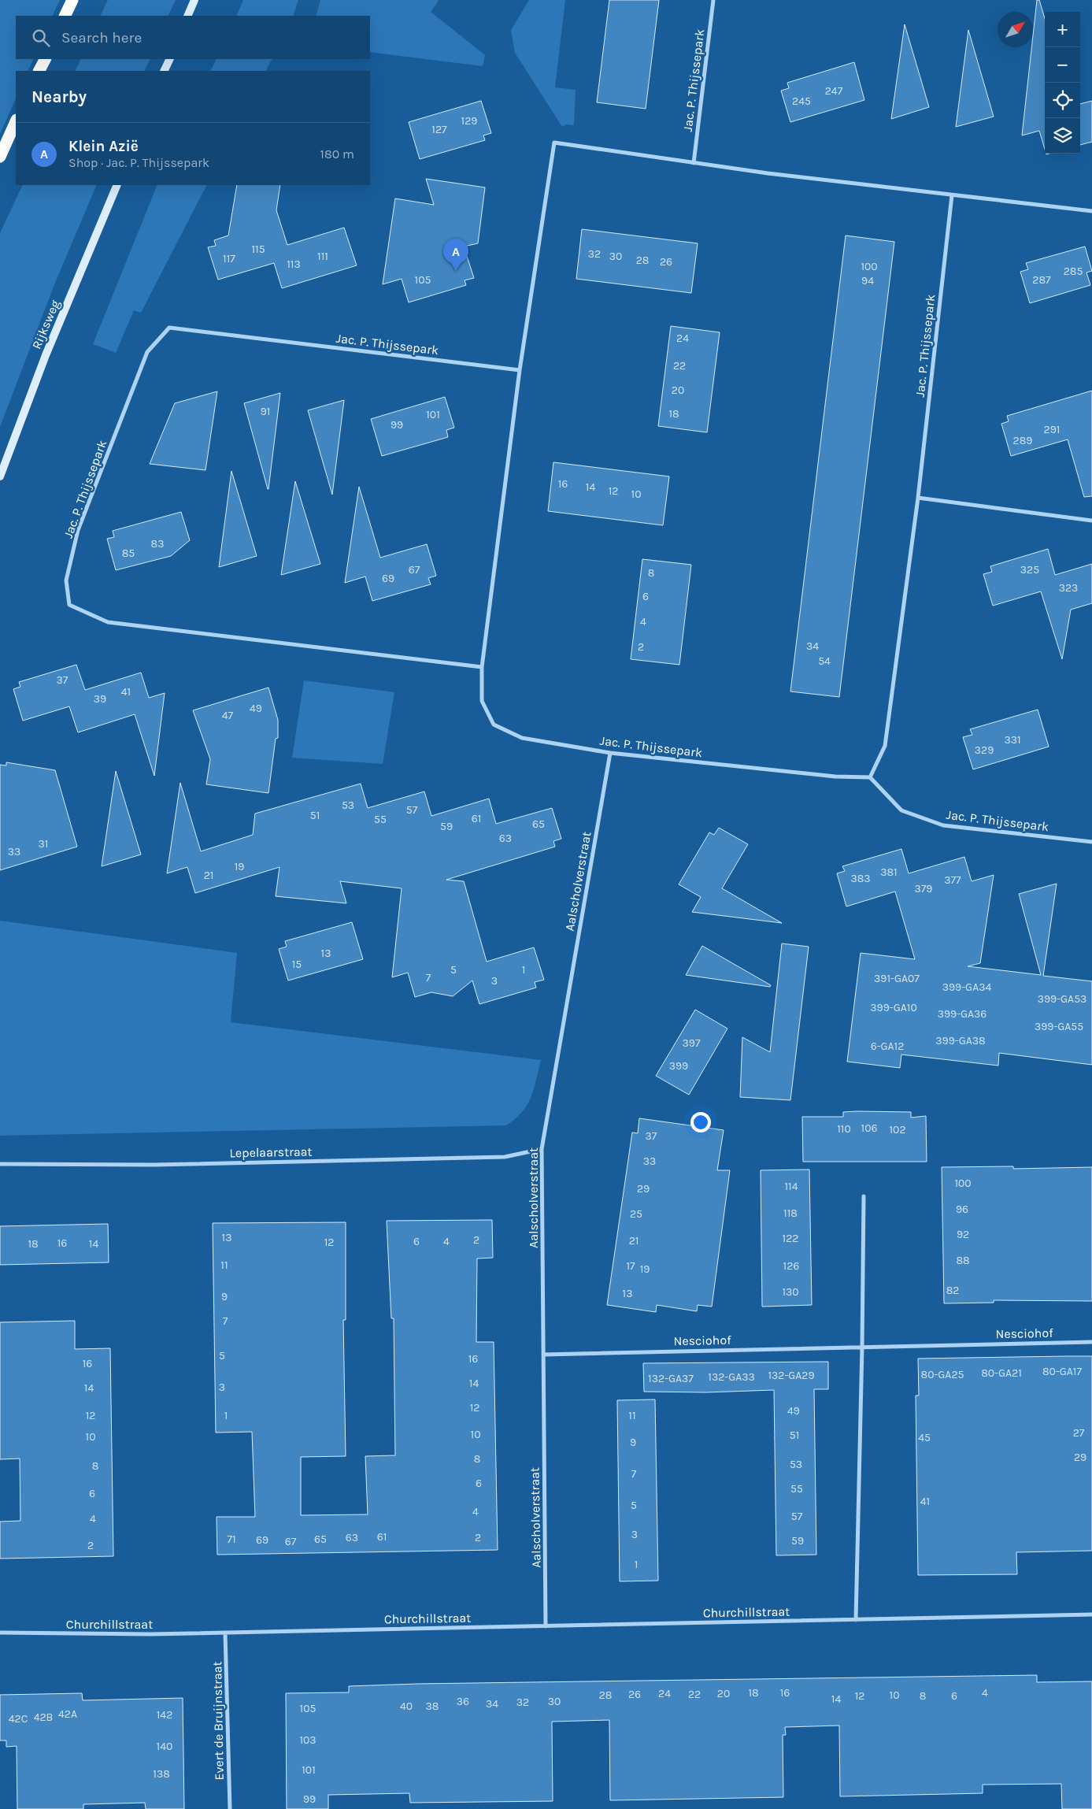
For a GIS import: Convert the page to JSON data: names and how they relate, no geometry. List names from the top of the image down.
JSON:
{
  "streets": {
    "main road": ["Rijksweg"],
    "street": [
      "Jac. P. Thijssepark",
      "Aalscholverstraat",
      "Lepelaarstraat",
      "Nesciohof",
      "Churchillstraat",
      "Evert de Bruijnstraat"
    ]
  },
  "crossings": [
    ["Jac. P. Thijssepark", "Aalscholverstraat"],
    ["Aalscholverstraat", "Lepelaarstraat"],
    ["Aalscholverstraat", "Nesciohof"],
    ["Aalscholverstraat", "Churchillstraat"],
    ["Churchillstraat", "Evert de Bruijnstraat"]
  ],
  "house_numbers": [
    "247",
    "245",
    "129",
    "127",
    "115",
    "32",
    "111",
    "30",
    "117",
    "28",
    "26",
    "113",
    "100",
    "285",
    "105",
    "287",
    "94",
    "24",
    "22",
    "20",
    "91",
    "18",
    "101",
    "99",
    "291",
    "289",
    "16",
    "14",
    "12",
    "10",
    "83",
    "85",
    "67",
    "325",
    "8",
    "69",
    "323",
    "6",
    "4",
    "34",
    "2",
    "54",
    "37",
    "41",
    "39",
    "49",
    "47",
    "331",
    "329",
    "53",
    "57",
    "51",
    "61",
    "55",
    "65",
    "59",
    "63",
    "31",
    "33",
    "19",
    "381",
    "21",
    "383",
    "377",
    "379",
    "13",
    "15",
    "5",
    "1",
    "7",
    "391-GA07",
    "3",
    "399-GA34",
    "399-GA53",
    "399-GA10",
    "399-GA36",
    "399-GA55",
    "399-GA38",
    "397",
    "6-GA12",
    "399",
    "106",
    "110",
    "102",
    "37",
    "33",
    "100",
    "114",
    "29",
    "96",
    "118",
    "25",
    "92",
    "13",
    "122",
    "2",
    "21",
    "6",
    "4",
    "12",
    "16",
    "18",
    "14",
    "88",
    "11",
    "17",
    "126",
    "19",
    "82",
    "130",
    "13",
    "9",
    "7",
    "5",
    "16",
    "16",
    "80-GA17",
    "80-GA21",
    "80-GA25",
    "132-GA29",
    "132-GA33",
    "132-GA37",
    "14",
    "3",
    "14",
    "12",
    "49",
    "12",
    "1",
    "11",
    "27",
    "10",
    "51",
    "10",
    "45",
    "9",
    "29",
    "8",
    "53",
    "8",
    "7",
    "6",
    "55",
    "6",
    "41",
    "5",
    "4",
    "57",
    "4",
    "3",
    "61",
    "63",
    "2",
    "71",
    "65",
    "69",
    "59",
    "67",
    "2",
    "1",
    "18",
    "16",
    "4",
    "24",
    "20",
    "26",
    "22",
    "28",
    "10",
    "12",
    "8",
    "6",
    "14",
    "36",
    "30",
    "32",
    "34",
    "40",
    "38",
    "105",
    "42A",
    "142",
    "42B",
    "42C",
    "103",
    "140",
    "101",
    "138",
    "99"
  ],
  "north": "top right",
  "page": {
    "map_buttons": ["+", "−"],
    "search": "Search here",
    "heading": "Nearby",
    "list": [
      {
        "mark": "A",
        "name": "Klein Azië",
        "note": "Shop · Jac. P. Thijssepark",
        "value": "180 m"
      }
    ],
    "pins": "A"
  }
}
